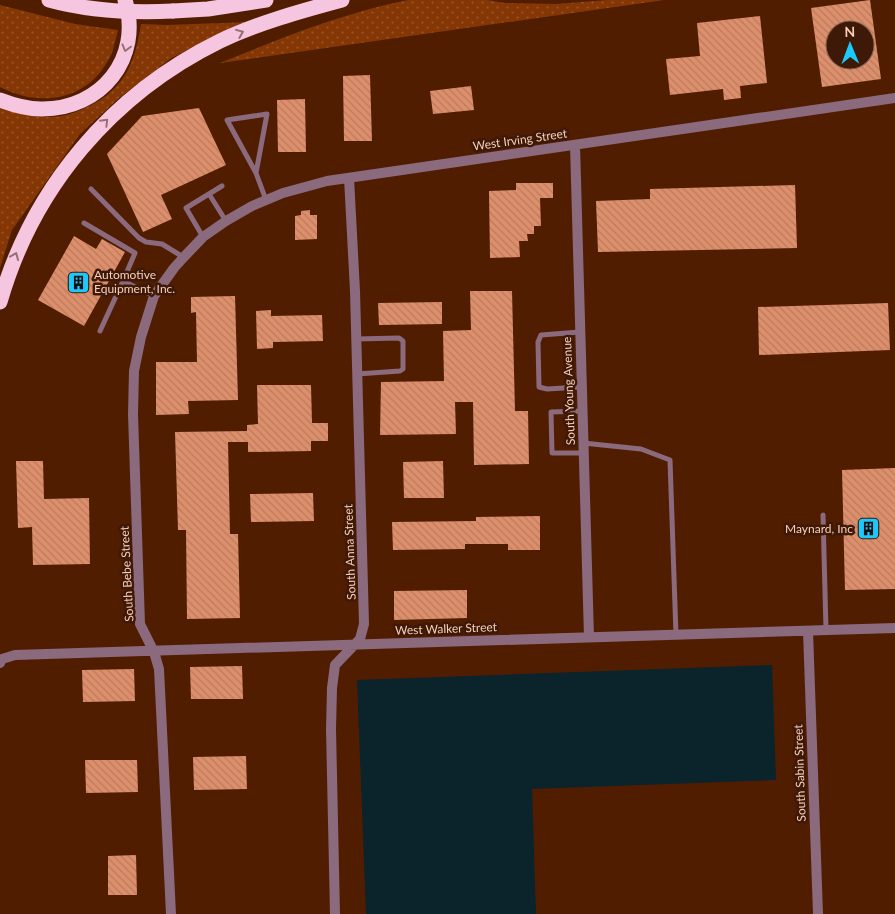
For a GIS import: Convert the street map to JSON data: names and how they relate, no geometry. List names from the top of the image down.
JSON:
{
  "streets": {
    "street": [
      "West Irving Street",
      "South Young Avenue",
      "South Anna Street",
      "South Bebe Street",
      "West Walker Street",
      "South Sabin Street"
    ]
  },
  "crossings": [
    ["West Irving Street", "South Young Avenue"],
    ["West Irving Street", "South Anna Street"],
    ["West Irving Street", "South Bebe Street"],
    ["South Young Avenue", "West Walker Street"],
    ["South Anna Street", "West Walker Street"],
    ["South Bebe Street", "West Walker Street"],
    ["West Walker Street", "South Sabin Street"]
  ],
  "places": {
    "building": ["Automotive Equipment, Inc.", "Maynard, Inc"]
  },
  "north": "top"
}
